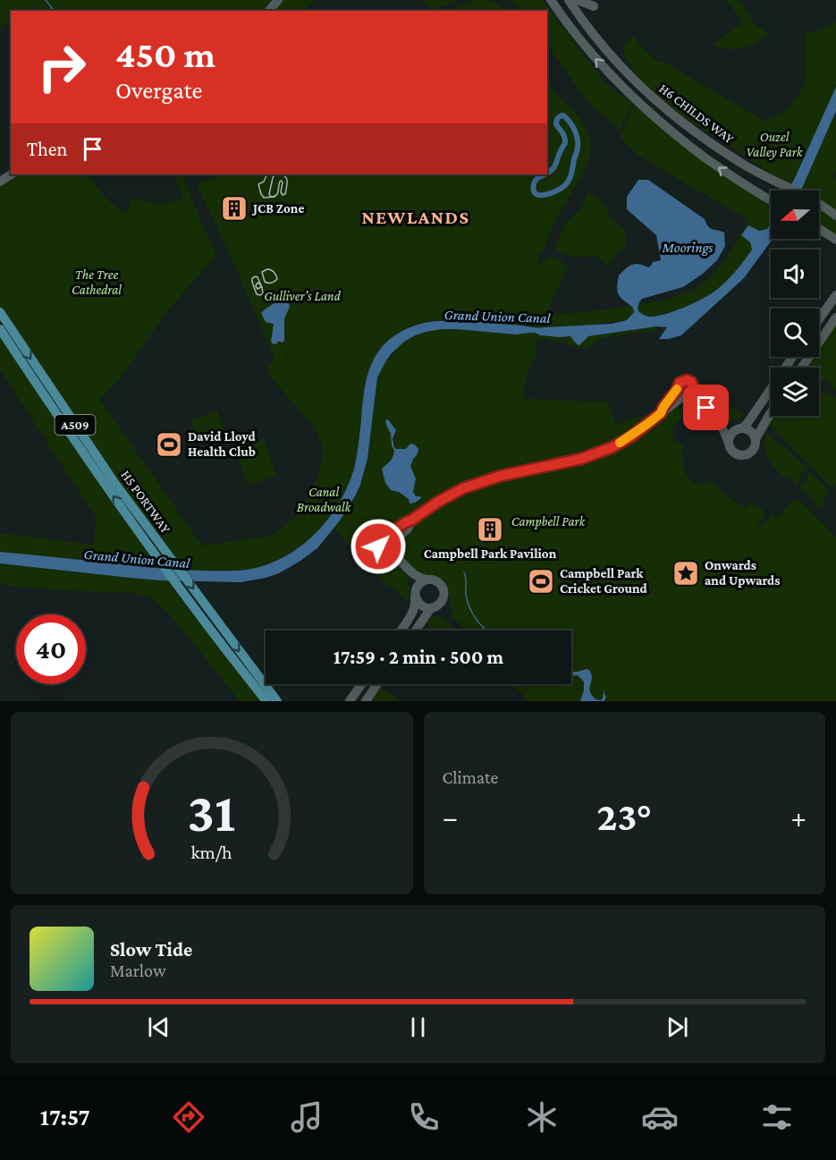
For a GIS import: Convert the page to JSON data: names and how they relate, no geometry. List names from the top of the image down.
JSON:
{
  "streets": {
    "main road": ["A509", "H5 PORTWAY"],
    "street": ["H6 CHILDS WAY"]
  },
  "districts": ["NEWLANDS"],
  "water": ["Moorings", "Grand Union Canal"],
  "parks": [
    "Ouzel Valley Park",
    "The Tree Cathedral",
    "Gulliver's Land",
    "Canal Broadwalk",
    "Campbell Park"
  ],
  "places": {
    "building": ["JCB Zone", "Campbell Park Pavilion"],
    "sports": ["David Lloyd Health Club", "Campbell Park Cricket Ground"],
    "place": ["Onwards and Upwards"]
  },
  "north": "left",
  "page": {
    "turn": ["450 m", "Overgate"],
    "then": "Then",
    "limit": "40",
    "trip": "17:59 · 2 min · 500 m",
    "tile": "Climate",
    "heat": ["−", "23°", "+"],
    "song": ["Slow Tide", "Marlow"],
    "tabs": "17:57",
    "gauge": ["31", "km/h"]
  }
}
